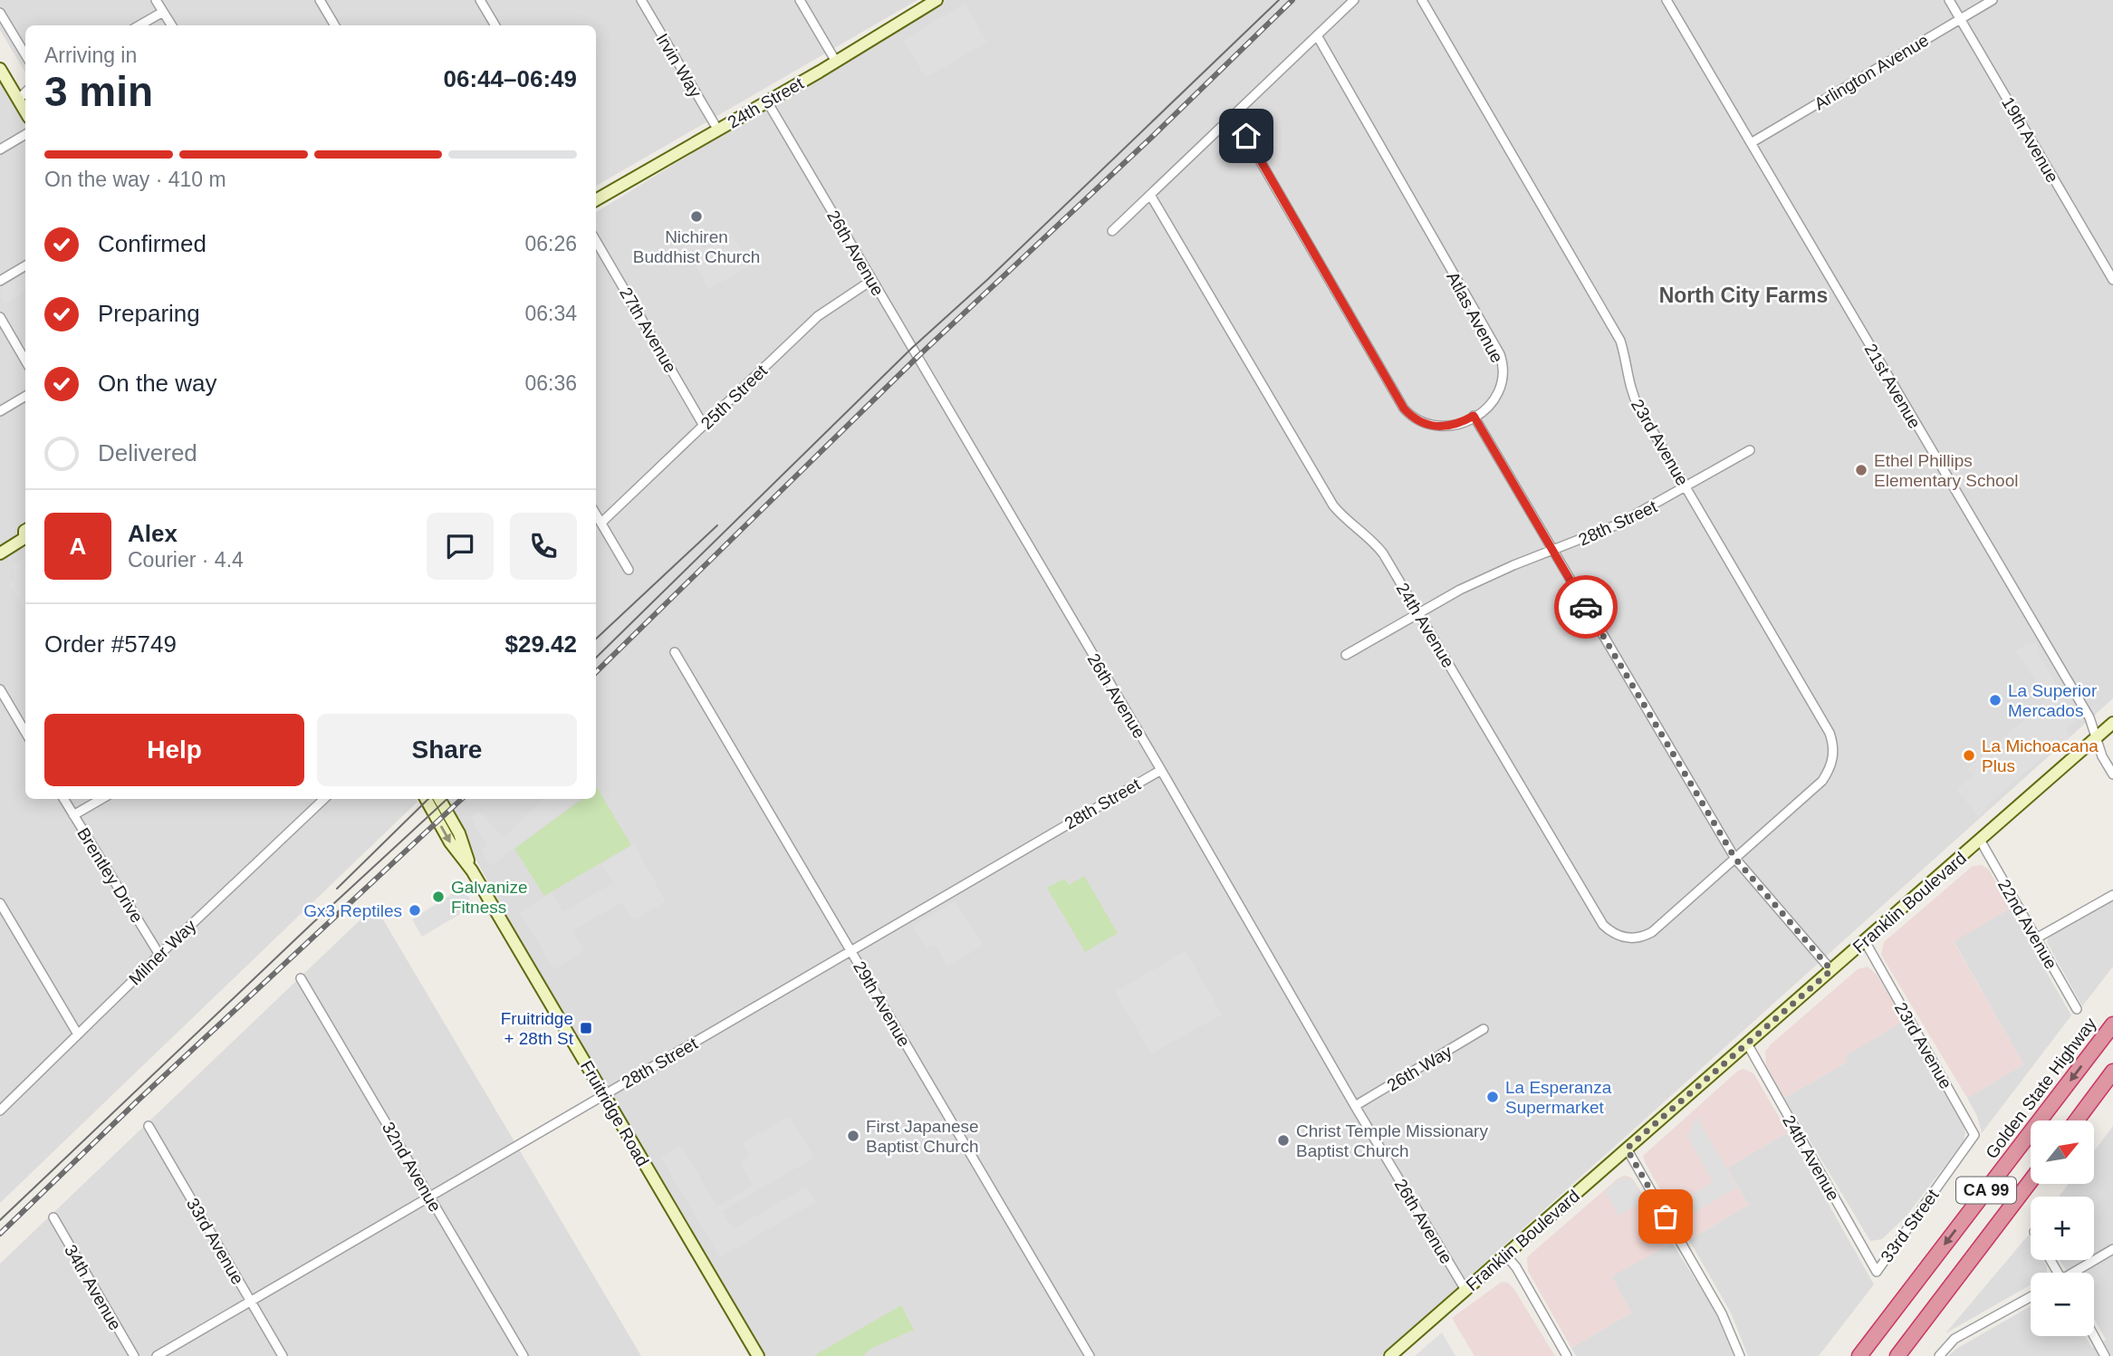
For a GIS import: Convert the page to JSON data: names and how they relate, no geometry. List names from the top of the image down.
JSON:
{
  "streets": {
    "highway": ["Golden State Highway", "CA 99"],
    "main road": ["24th Street", "Franklin Boulevard", "Fruitridge Road"],
    "street": [
      "Irvin Way",
      "Arlington Avenue",
      "19th Avenue",
      "26th Avenue",
      "Atlas Avenue",
      "27th Avenue",
      "21st Avenue",
      "25th Street",
      "23rd Avenue",
      "28th Street",
      "24th Avenue",
      "Brentley Drive",
      "22nd Avenue",
      "Milner Way",
      "29th Avenue",
      "26th Way",
      "32nd Avenue",
      "33rd Street",
      "33rd Avenue",
      "34th Avenue"
    ]
  },
  "crossings": [
    ["Irvin Way", "24th Street"],
    ["Arlington Avenue", "19th Avenue"],
    ["Arlington Avenue", "21st Avenue"],
    ["24th Street", "26th Avenue"],
    ["26th Avenue", "25th Street"],
    ["26th Avenue", "28th Street"],
    ["26th Avenue", "Franklin Boulevard"],
    ["26th Avenue", "26th Way"],
    ["27th Avenue", "25th Street"],
    ["21st Avenue", "Franklin Boulevard"],
    ["23rd Avenue", "28th Street"],
    ["23rd Avenue", "24th Avenue"],
    ["23rd Avenue", "Franklin Boulevard"],
    ["23rd Avenue", "33rd Street"],
    ["28th Street", "24th Avenue"],
    ["28th Street", "29th Avenue"],
    ["28th Street", "Fruitridge Road"],
    ["28th Street", "32nd Avenue"],
    ["28th Street", "33rd Avenue"],
    ["24th Avenue", "Franklin Boulevard"],
    ["24th Avenue", "33rd Street"],
    ["Brentley Drive", "Milner Way"],
    ["Franklin Boulevard", "22nd Avenue"]
  ],
  "districts": ["North City Farms"],
  "places": {
    "other": [
      "Nichiren Buddhist Church",
      "Ethel Phillips Elementary School",
      "La Superior Mercados",
      "La Michoacana Plus",
      "Galvanize Fitness",
      "Gx3 Reptiles",
      "La Esperanza Supermarket",
      "First Japanese Baptist Church",
      "Christ Temple Missionary Baptist Church"
    ],
    "transit": ["Fruitridge + 28th St"]
  },
  "north": "top right",
  "page": {
    "heading": ["3 min", "Arriving in", "06:44–06:49"],
    "panel": [
      "Alex",
      "Courier · 4.4",
      "Order #5749",
      "$29.42"
    ],
    "bar": "On the way · 410 m",
    "list": [
      ["Confirmed", "06:26"],
      ["Preparing", "06:34"],
      ["On the way", "06:36"],
      "Delivered"
    ],
    "round": "A",
    "buttons": ["Help", "Share"],
    "map_buttons": ["+", "−"]
  }
}
